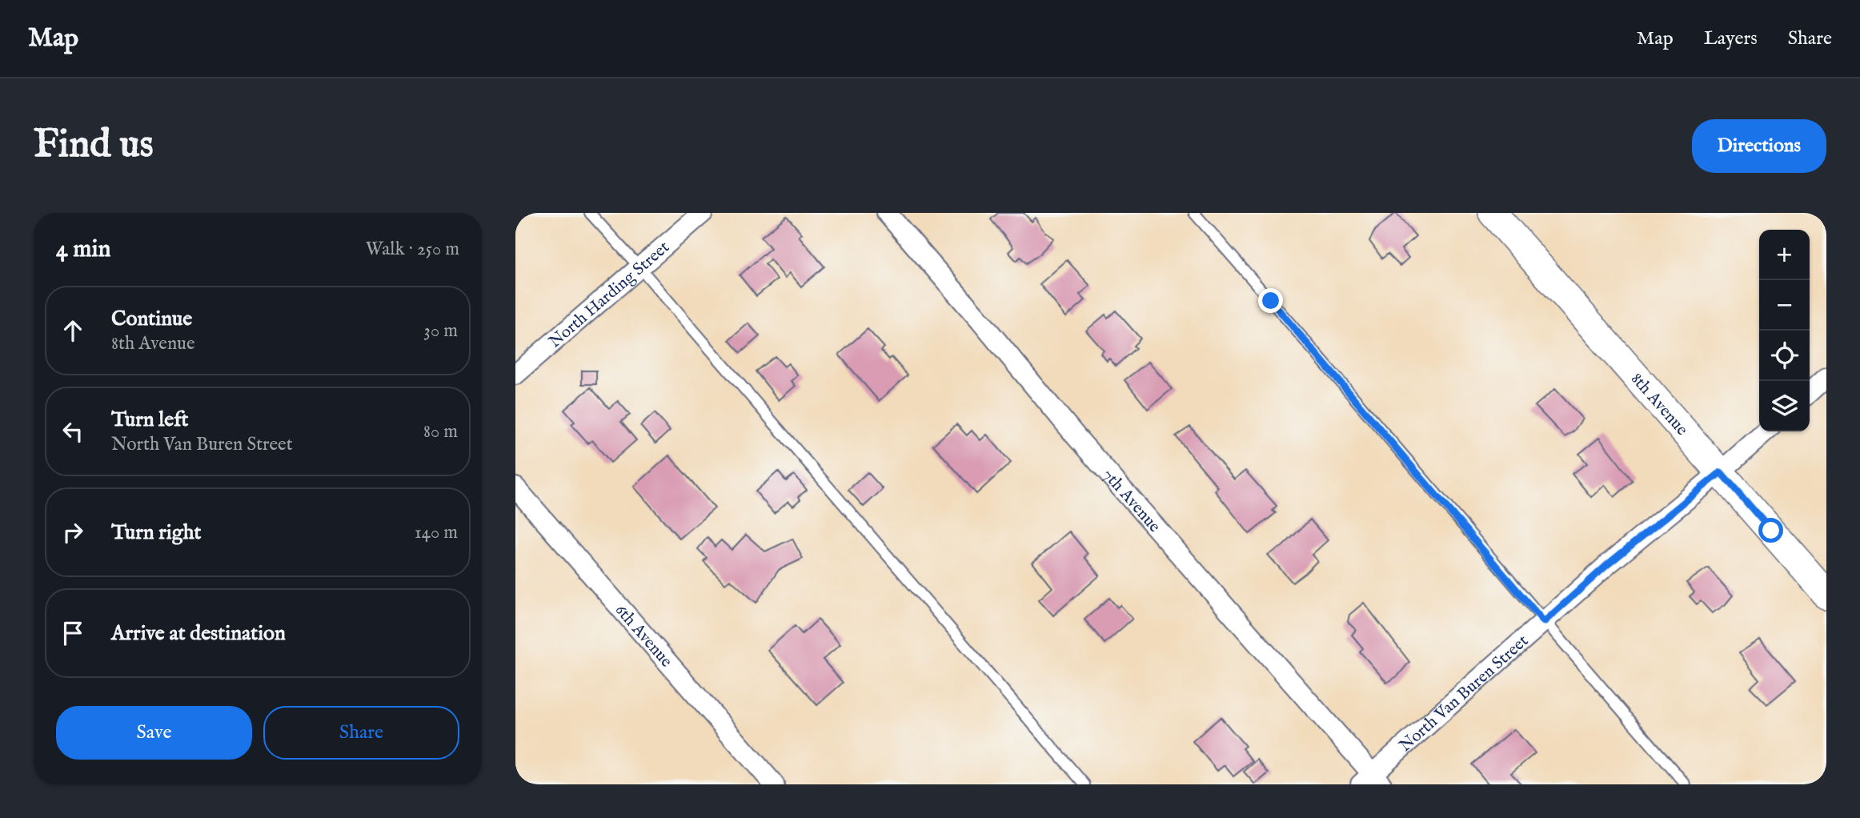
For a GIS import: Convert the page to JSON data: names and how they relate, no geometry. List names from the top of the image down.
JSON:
{
  "streets": {
    "street": [
      "North Harding Street",
      "8th Avenue",
      "7th Avenue",
      "6th Avenue",
      "North Van Buren Street"
    ]
  },
  "crossings": [
    ["8th Avenue", "North Van Buren Street"],
    ["7th Avenue", "North Van Buren Street"]
  ],
  "page": {
    "header": "Map",
    "nav": ["Map", "Layers", "Share"],
    "buttons": [
      "Directions",
      ["Save", "Share"]
    ],
    "title": "Find us",
    "heading": ["4 min", "Walk · 250 m"],
    "map_buttons": ["+", "−"],
    "list": [
      ["Continue", "8th Avenue", "30 m"],
      ["Turn left", "North Van Buren Street", "80 m"],
      ["Turn right", "140 m"],
      "Arrive at destination"
    ]
  }
}
